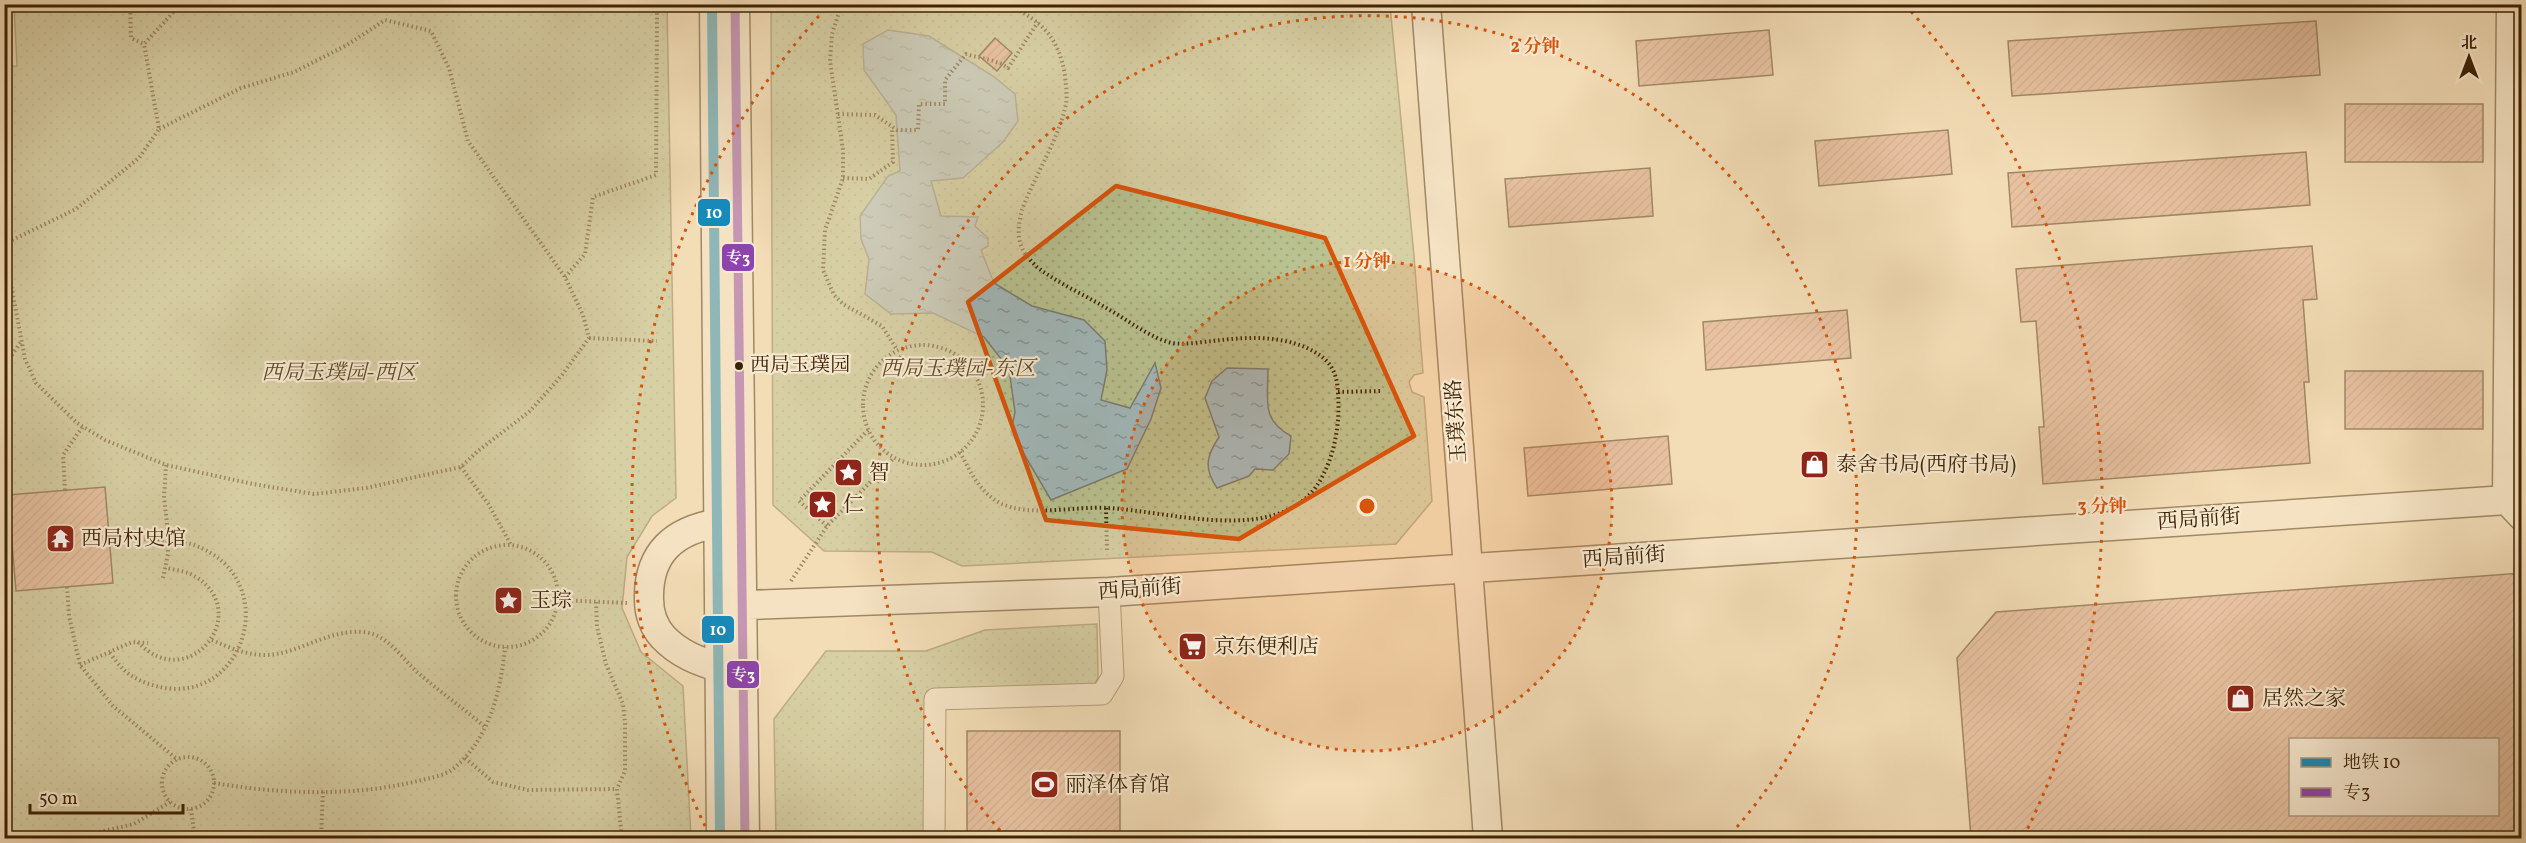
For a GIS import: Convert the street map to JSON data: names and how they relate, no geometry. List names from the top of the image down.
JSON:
{
  "streets": {
    "street": ["玉璞东路", "西局前街"]
  },
  "crossings": [
    ["玉璞东路", "西局前街"]
  ],
  "parks": ["西局玉璞园-东区", "西局玉璞园-西区"],
  "places": {
    "other": ["西局玉璞园"],
    "shop": ["泰舍书局(西府书局)", "居然之家"],
    "place": ["智", "仁", "玉琮"],
    "temple": ["西局村史馆"],
    "supermarket": ["京东便利店"],
    "sports": ["丽泽体育馆"]
  },
  "lines": ["metro line 10", "transit line 专3"],
  "legend": ["地铁 10", "专3"],
  "scale_bar": "50 m",
  "north": "top",
  "rings": ["2 分钟", "1 分钟", "3 分钟"]
}
